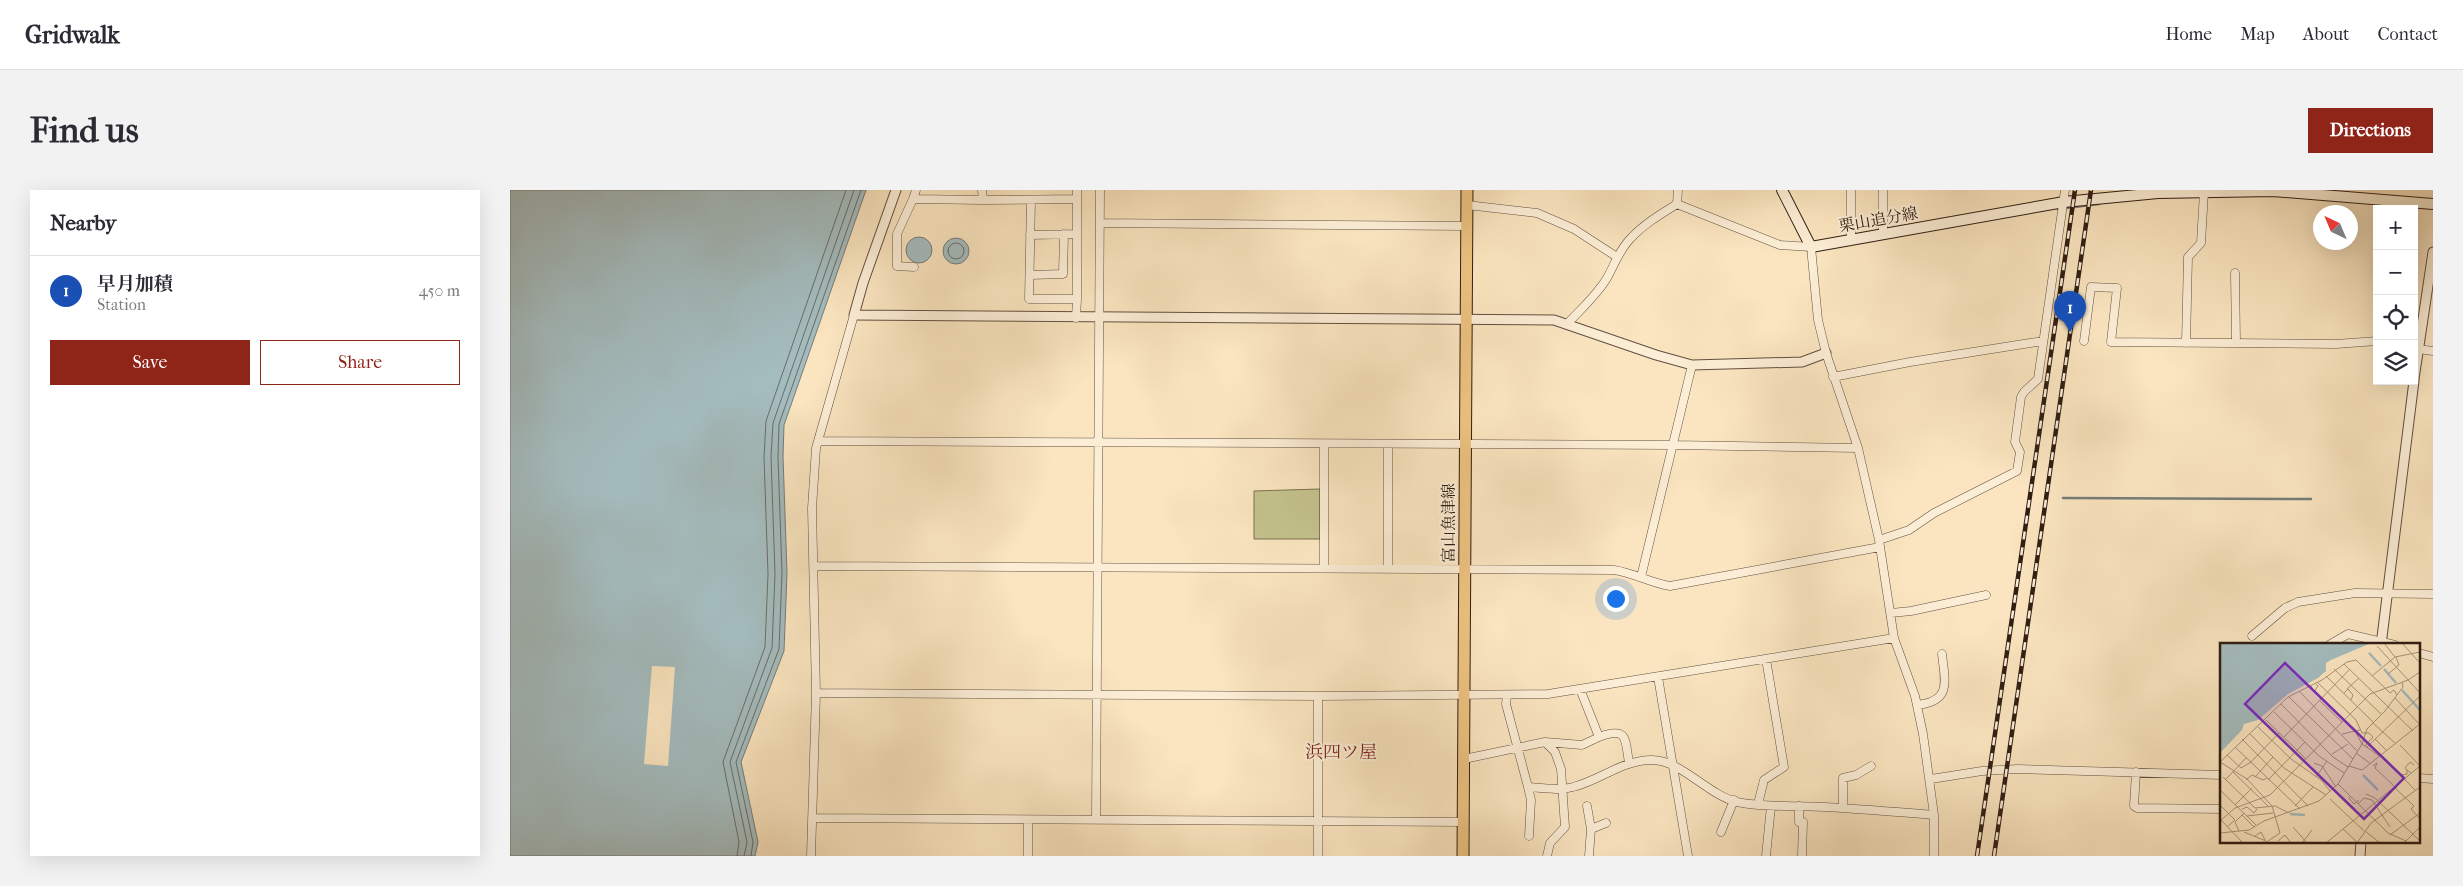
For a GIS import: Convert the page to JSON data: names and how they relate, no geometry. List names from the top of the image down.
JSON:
{
  "streets": {
    "main road": ["栗山追分線", "富山魚津線"]
  },
  "districts": ["浜四ツ屋"],
  "north": "top left",
  "page": {
    "header": "Gridwalk",
    "nav": [
      "Home",
      "Map",
      "About",
      "Contact"
    ],
    "buttons": [
      "Directions",
      ["Save", "Share"]
    ],
    "title": "Find us",
    "heading": "Nearby",
    "map_buttons": ["+", "−"],
    "list": [
      {
        "mark": "1",
        "name": "早月加積",
        "note": "Station",
        "value": "450 m"
      }
    ],
    "pins": "1"
  }
}
